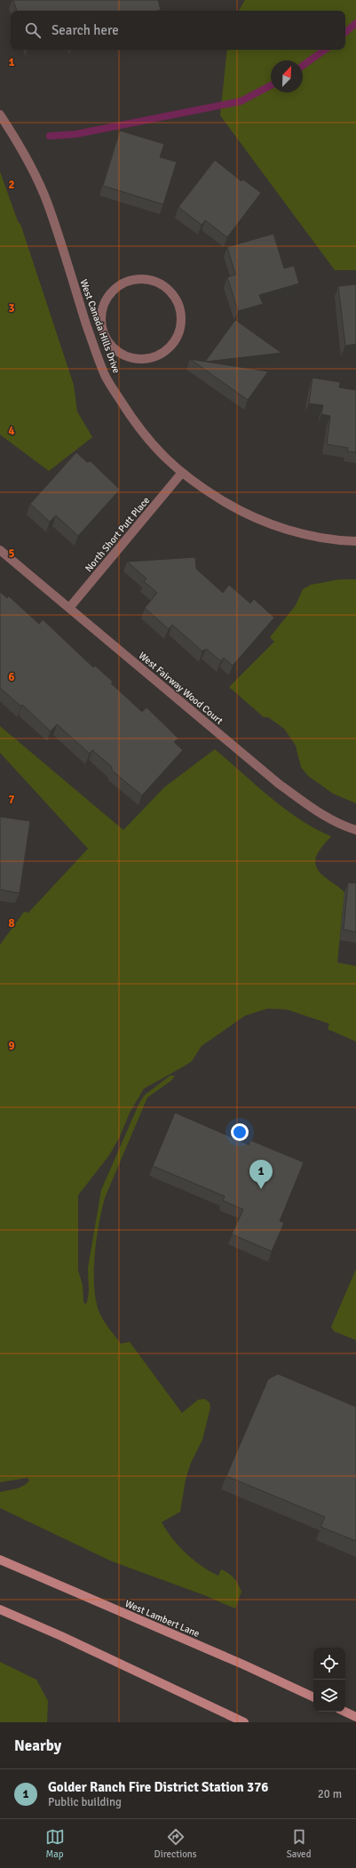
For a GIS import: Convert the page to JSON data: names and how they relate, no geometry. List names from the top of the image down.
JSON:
{
  "streets": {
    "main road": ["West Lambert Lane"],
    "street": ["West Canada Hills Drive", "North Short Putt Place", "West Fairway Wood Court"]
  },
  "crossings": [
    ["West Canada Hills Drive", "North Short Putt Place"],
    ["North Short Putt Place", "West Fairway Wood Court"]
  ],
  "north": "top right",
  "page": {
    "search": "Search here",
    "pins": "1",
    "heading": "Nearby",
    "list": [
      {
        "mark": "1",
        "name": "Golder Ranch Fire District Station 376",
        "note": "Public building",
        "value": "20 m"
      }
    ],
    "nav": ["Map", "Directions", "Saved"]
  },
  "grid": {
    "rows": [
      "1",
      "2",
      "3",
      "4",
      "5",
      "6",
      "7",
      "8",
      "9"
    ]
  }
}
